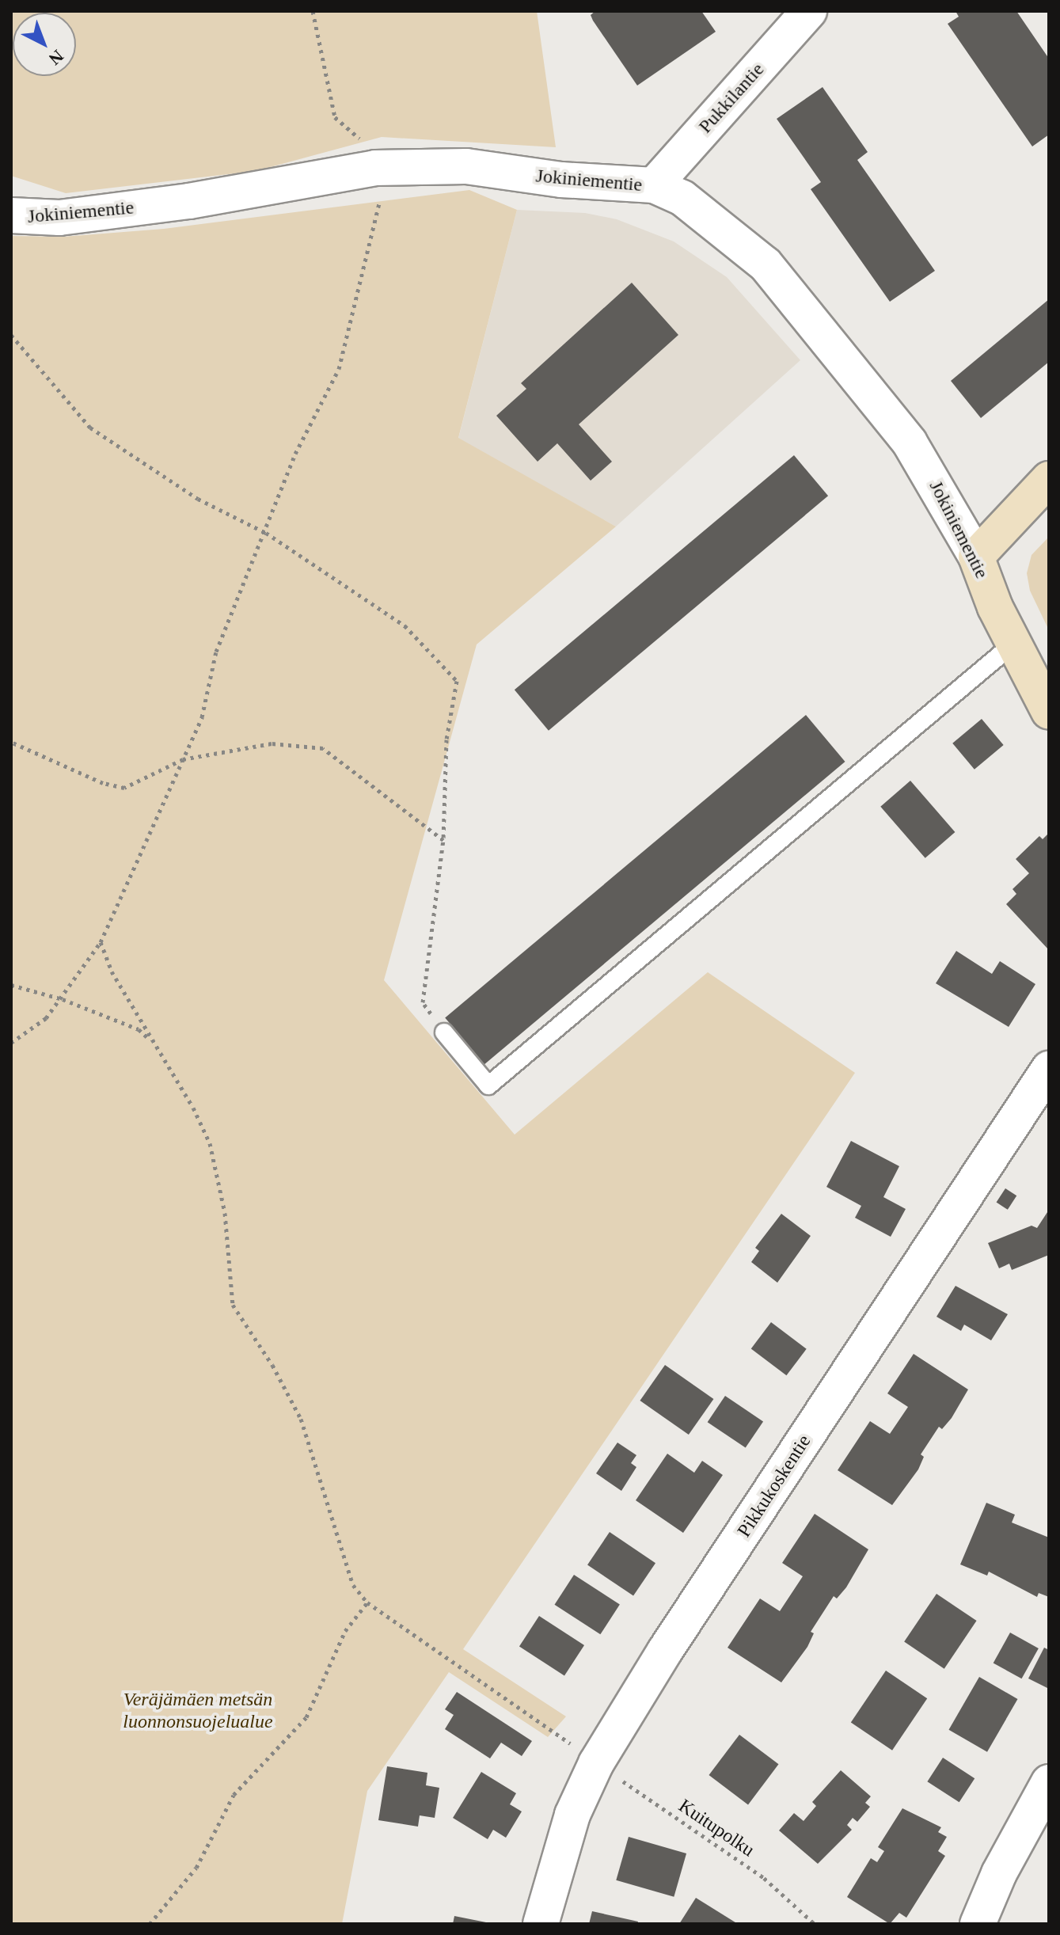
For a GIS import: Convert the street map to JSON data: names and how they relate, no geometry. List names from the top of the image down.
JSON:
{
  "streets": {
    "street": ["Pukkilantie", "Jokiniementie", "Pikkukoskentie"],
    "path": ["Kuitupolku"]
  },
  "crossings": [
    ["Pukkilantie", "Jokiniementie"],
    ["Pikkukoskentie", "Kuitupolku"]
  ],
  "parks": ["Veräjämäen metsän luonnonsuojelualue"],
  "north": "bottom right"
}
